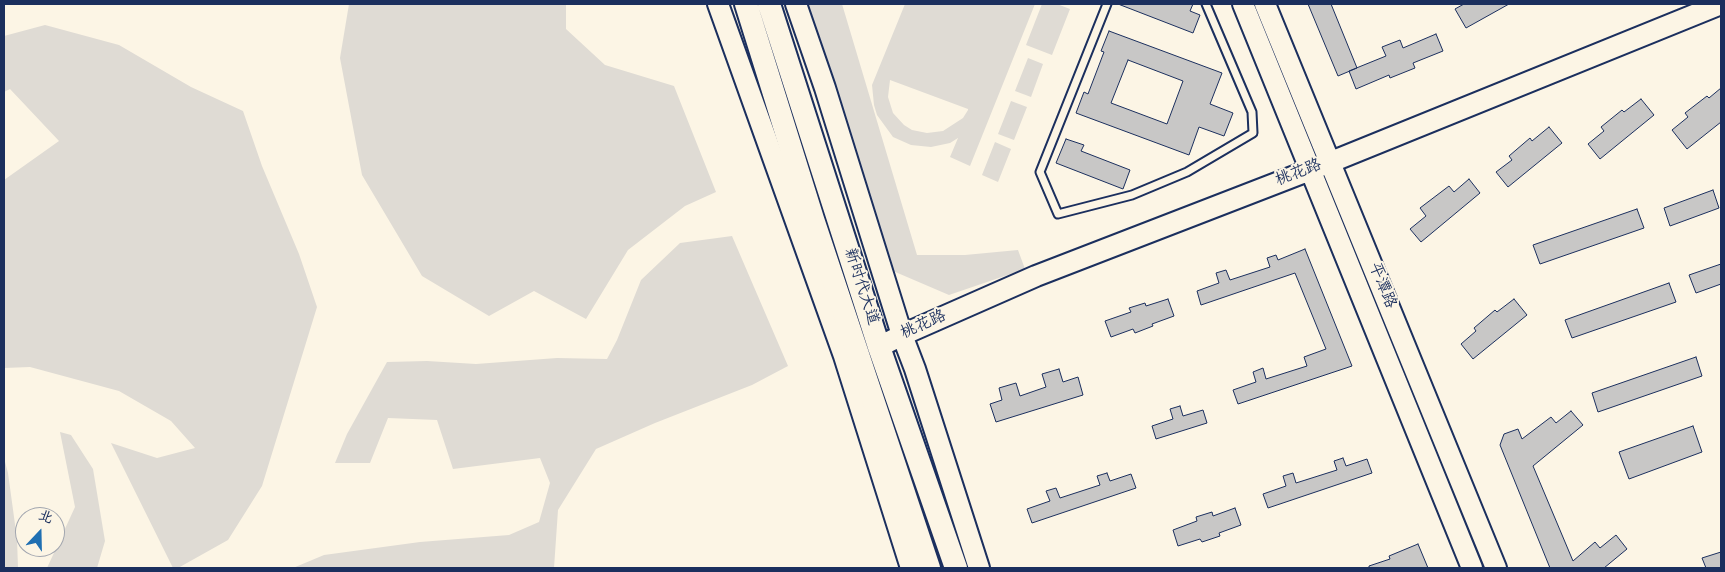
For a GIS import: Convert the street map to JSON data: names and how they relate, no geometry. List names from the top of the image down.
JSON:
{
  "streets": {
    "main road": ["新时代大道"],
    "street": ["桃花路", "平潭路"]
  },
  "crossings": [
    ["桃花路", "平潭路"],
    ["桃花路", "新时代大道"]
  ],
  "north": "top"
}
